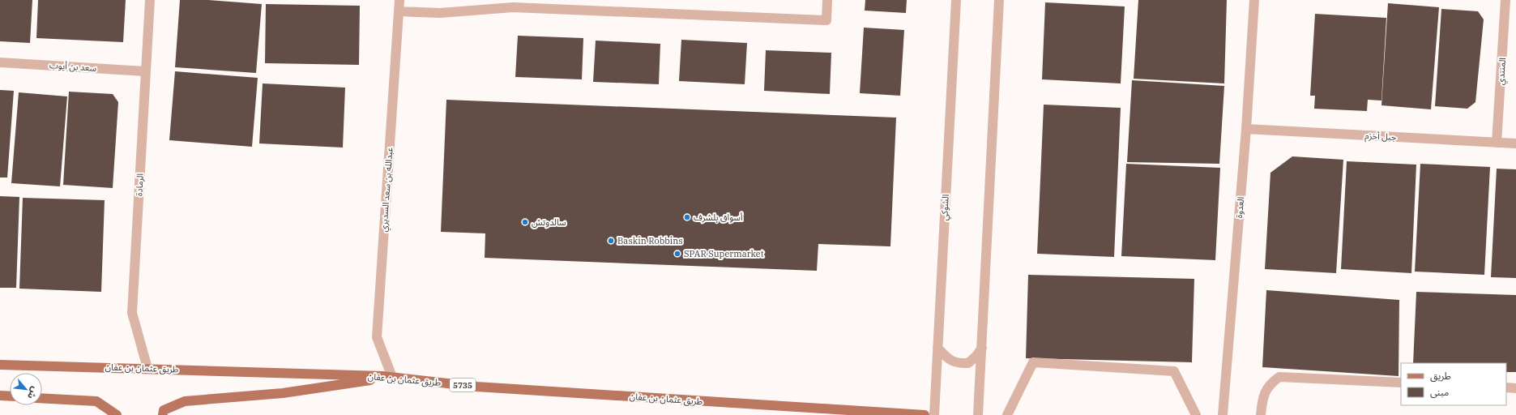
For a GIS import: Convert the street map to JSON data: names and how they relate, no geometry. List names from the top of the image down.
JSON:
{
  "streets": {
    "main road": ["طريق عثمان بن عفان", "5735"],
    "street": [
      "سعد بن أيوب",
      "المنتدي",
      "جبل أخزم",
      "الرمادة",
      "عبدالله بن سعد السديري",
      "الشوكي",
      "العدوة"
    ]
  },
  "crossings": [
    ["سعد بن أيوب", "الرمادة"],
    ["المنتدي", "جبل أخزم"],
    ["جبل أخزم", "العدوة"],
    ["الرمادة", "طريق عثمان بن عفان"],
    ["عبدالله بن سعد السديري", "طريق عثمان بن عفان"]
  ],
  "places": [
    "أسواق بلشرف",
    "سالدوتش",
    "Baskin Robbins",
    "SPAR Supermarket"
  ],
  "legend": ["طريق", "مبنى"],
  "north": "bottom right"
}
